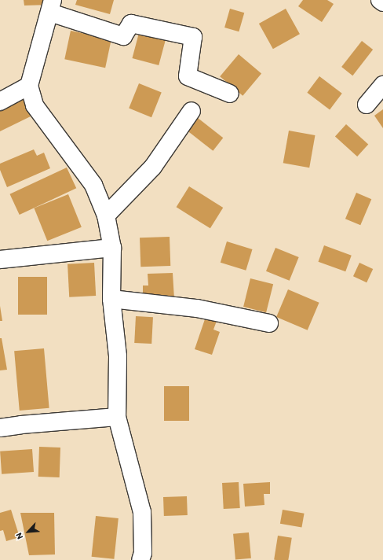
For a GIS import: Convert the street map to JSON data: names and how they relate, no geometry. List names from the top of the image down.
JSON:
{
  "north": "bottom left"
}
